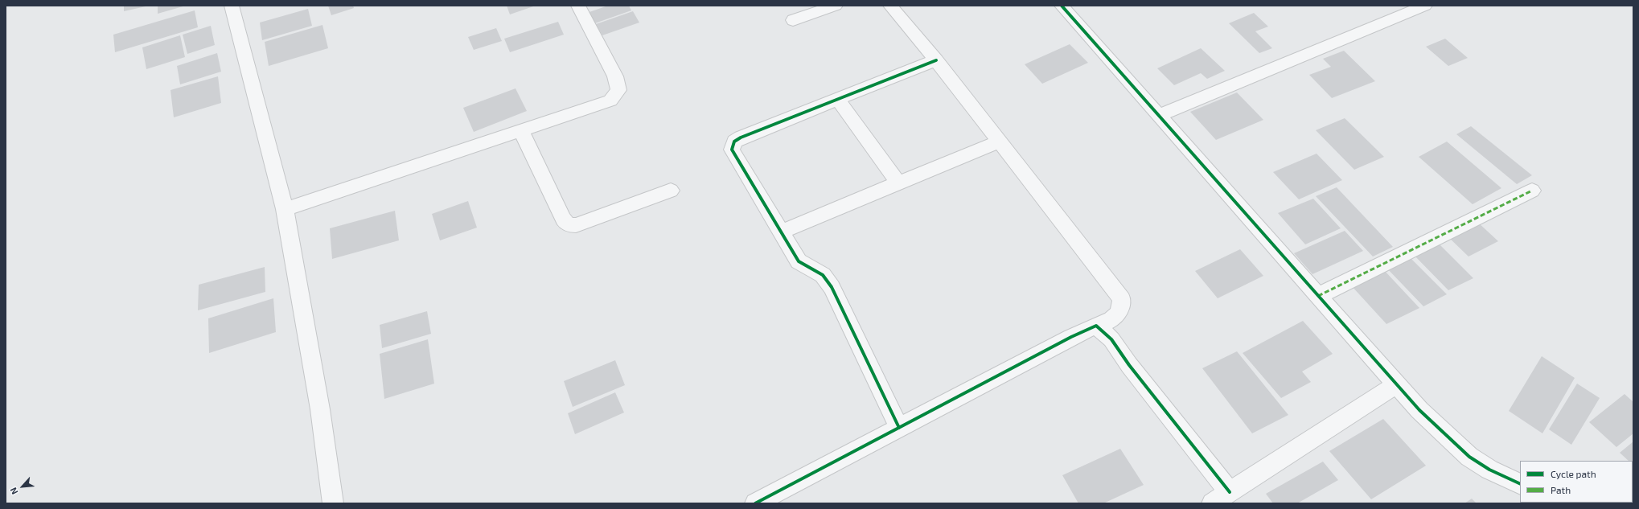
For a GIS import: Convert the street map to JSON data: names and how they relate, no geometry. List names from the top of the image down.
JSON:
{
  "legend": ["Cycle path", "Path"],
  "north": "bottom left"
}
